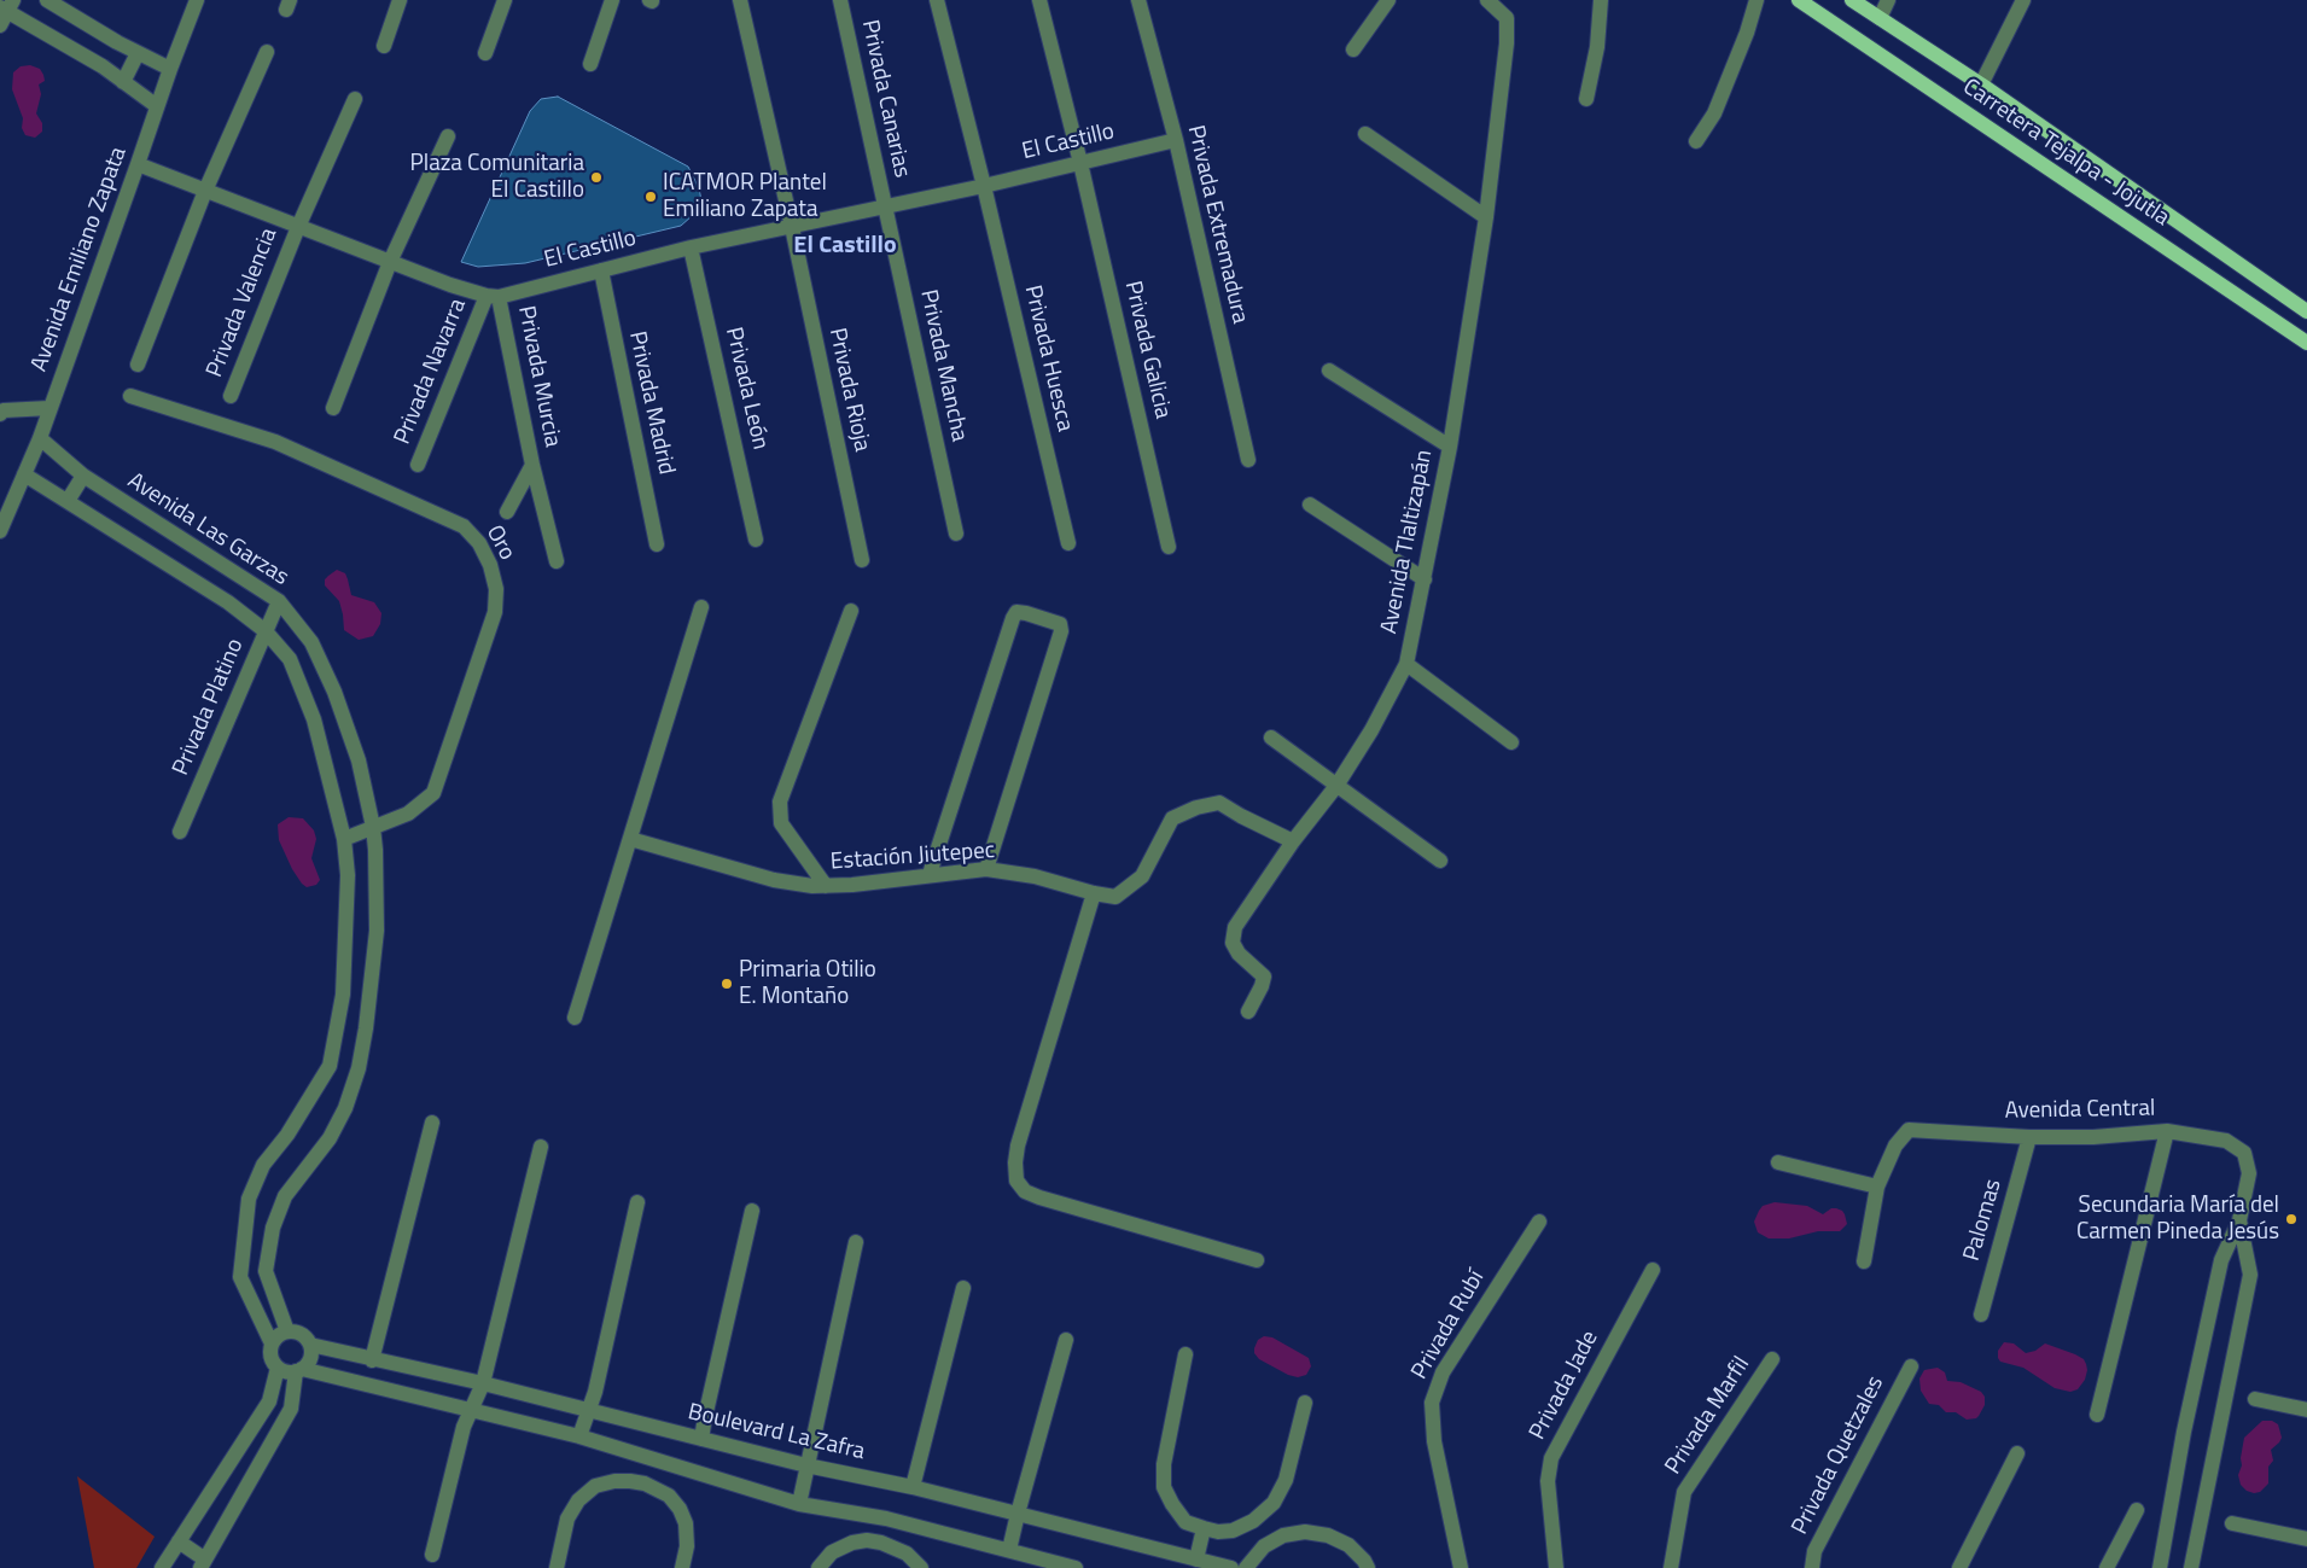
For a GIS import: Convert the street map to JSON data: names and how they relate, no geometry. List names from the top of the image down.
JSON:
{
  "streets": {
    "main road": ["Carretera Tejalpa - Jojutla"],
    "street": [
      "Privada Canarias",
      "El Castillo",
      "Privada Extremadura",
      "Avenida Emiliano Zapata",
      "Privada Valencia",
      "Privada Galicia",
      "Privada Huesca",
      "Privada Mancha",
      "Privada Navarra",
      "Privada Murcia",
      "Privada León",
      "Privada Rioja",
      "Privada Madrid",
      "Avenida Las Garzas",
      "Avenida Tlaltizapán",
      "Oro",
      "Privada Platino",
      "Estación Jiutepec",
      "Avenida Central",
      "Palomas",
      "Privada Rubí",
      "Privada Jade",
      "Privada Marfil",
      "Boulevard La Zafra",
      "Privada Quetzales"
    ]
  },
  "crossings": [
    ["Privada Canarias", "El Castillo"],
    ["Privada Canarias", "Privada Mancha"],
    ["El Castillo", "Privada Extremadura"],
    ["El Castillo", "Privada Galicia"],
    ["El Castillo", "Privada Huesca"],
    ["El Castillo", "Privada Mancha"],
    ["El Castillo", "Privada Navarra"],
    ["El Castillo", "Privada Murcia"],
    ["El Castillo", "Privada León"],
    ["El Castillo", "Privada Rioja"],
    ["El Castillo", "Privada Madrid"],
    ["Avenida Emiliano Zapata", "Avenida Las Garzas"],
    ["Privada Navarra", "Privada Murcia"],
    ["Avenida Las Garzas", "Oro"],
    ["Avenida Las Garzas", "Privada Platino"],
    ["Avenida Las Garzas", "Boulevard La Zafra"],
    ["Avenida Tlaltizapán", "Estación Jiutepec"],
    ["Avenida Central", "Palomas"]
  ],
  "districts": ["El Castillo"],
  "places": [
    "Plaza Comunitaria El Castillo",
    "ICATMOR Plantel Emiliano Zapata",
    "Primaria Otilio E. Montaño",
    "Secundaria María del Carmen Pineda Jesús"
  ]
}
